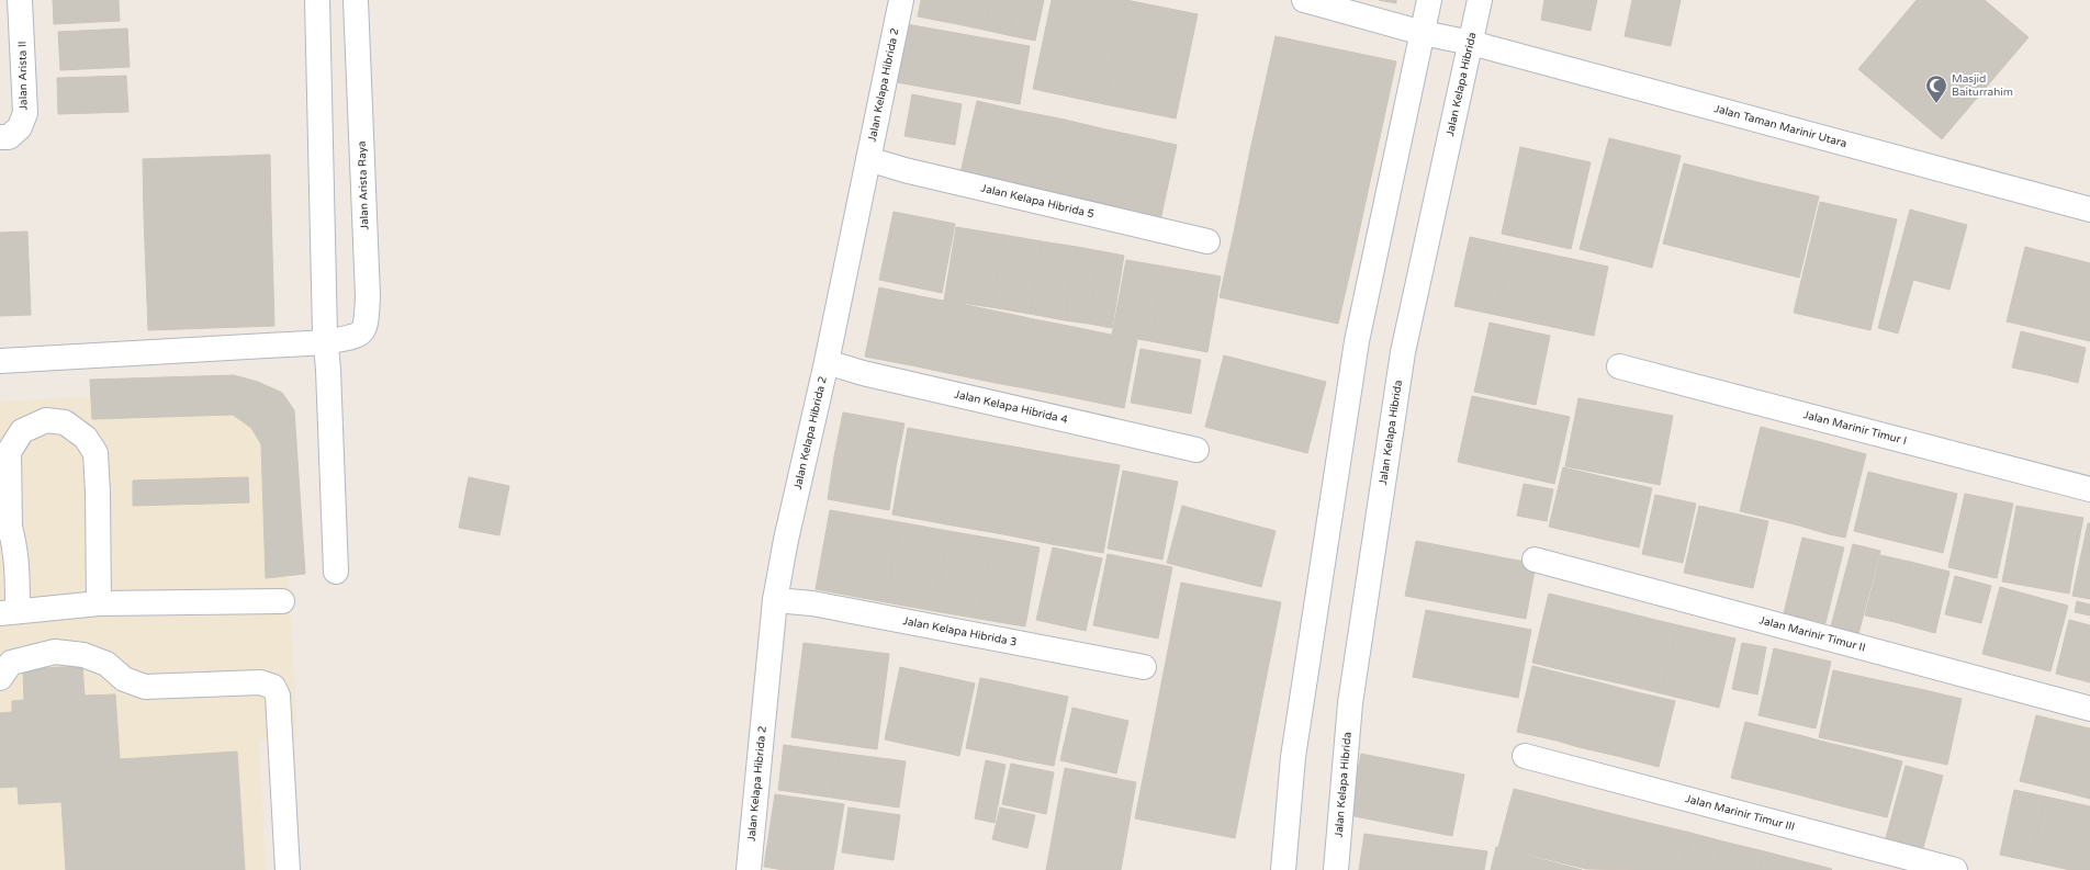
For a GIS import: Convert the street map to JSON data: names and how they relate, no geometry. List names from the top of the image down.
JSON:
{
  "streets": {
    "street": [
      "Jalan Arista II",
      "Jalan Kelapa Hibrida",
      "Jalan Kelapa Hibrida 2",
      "Jalan Taman Marinir Utara",
      "Jalan Arista Raya",
      "Jalan Kelapa Hibrida 5",
      "Jalan Kelapa Hibrida 4",
      "Jalan Marinir Timur I",
      "Jalan Kelapa Hibrida 3",
      "Jalan Marinir Timur II",
      "Jalan Marinir Timur III"
    ]
  },
  "crossings": [
    ["Jalan Kelapa Hibrida", "Jalan Taman Marinir Utara"],
    ["Jalan Kelapa Hibrida 2", "Jalan Kelapa Hibrida 5"],
    ["Jalan Kelapa Hibrida 2", "Jalan Kelapa Hibrida 4"],
    ["Jalan Kelapa Hibrida 2", "Jalan Kelapa Hibrida 3"]
  ],
  "places": {
    "mosque": ["Masjid Baiturrahim"]
  }
}
